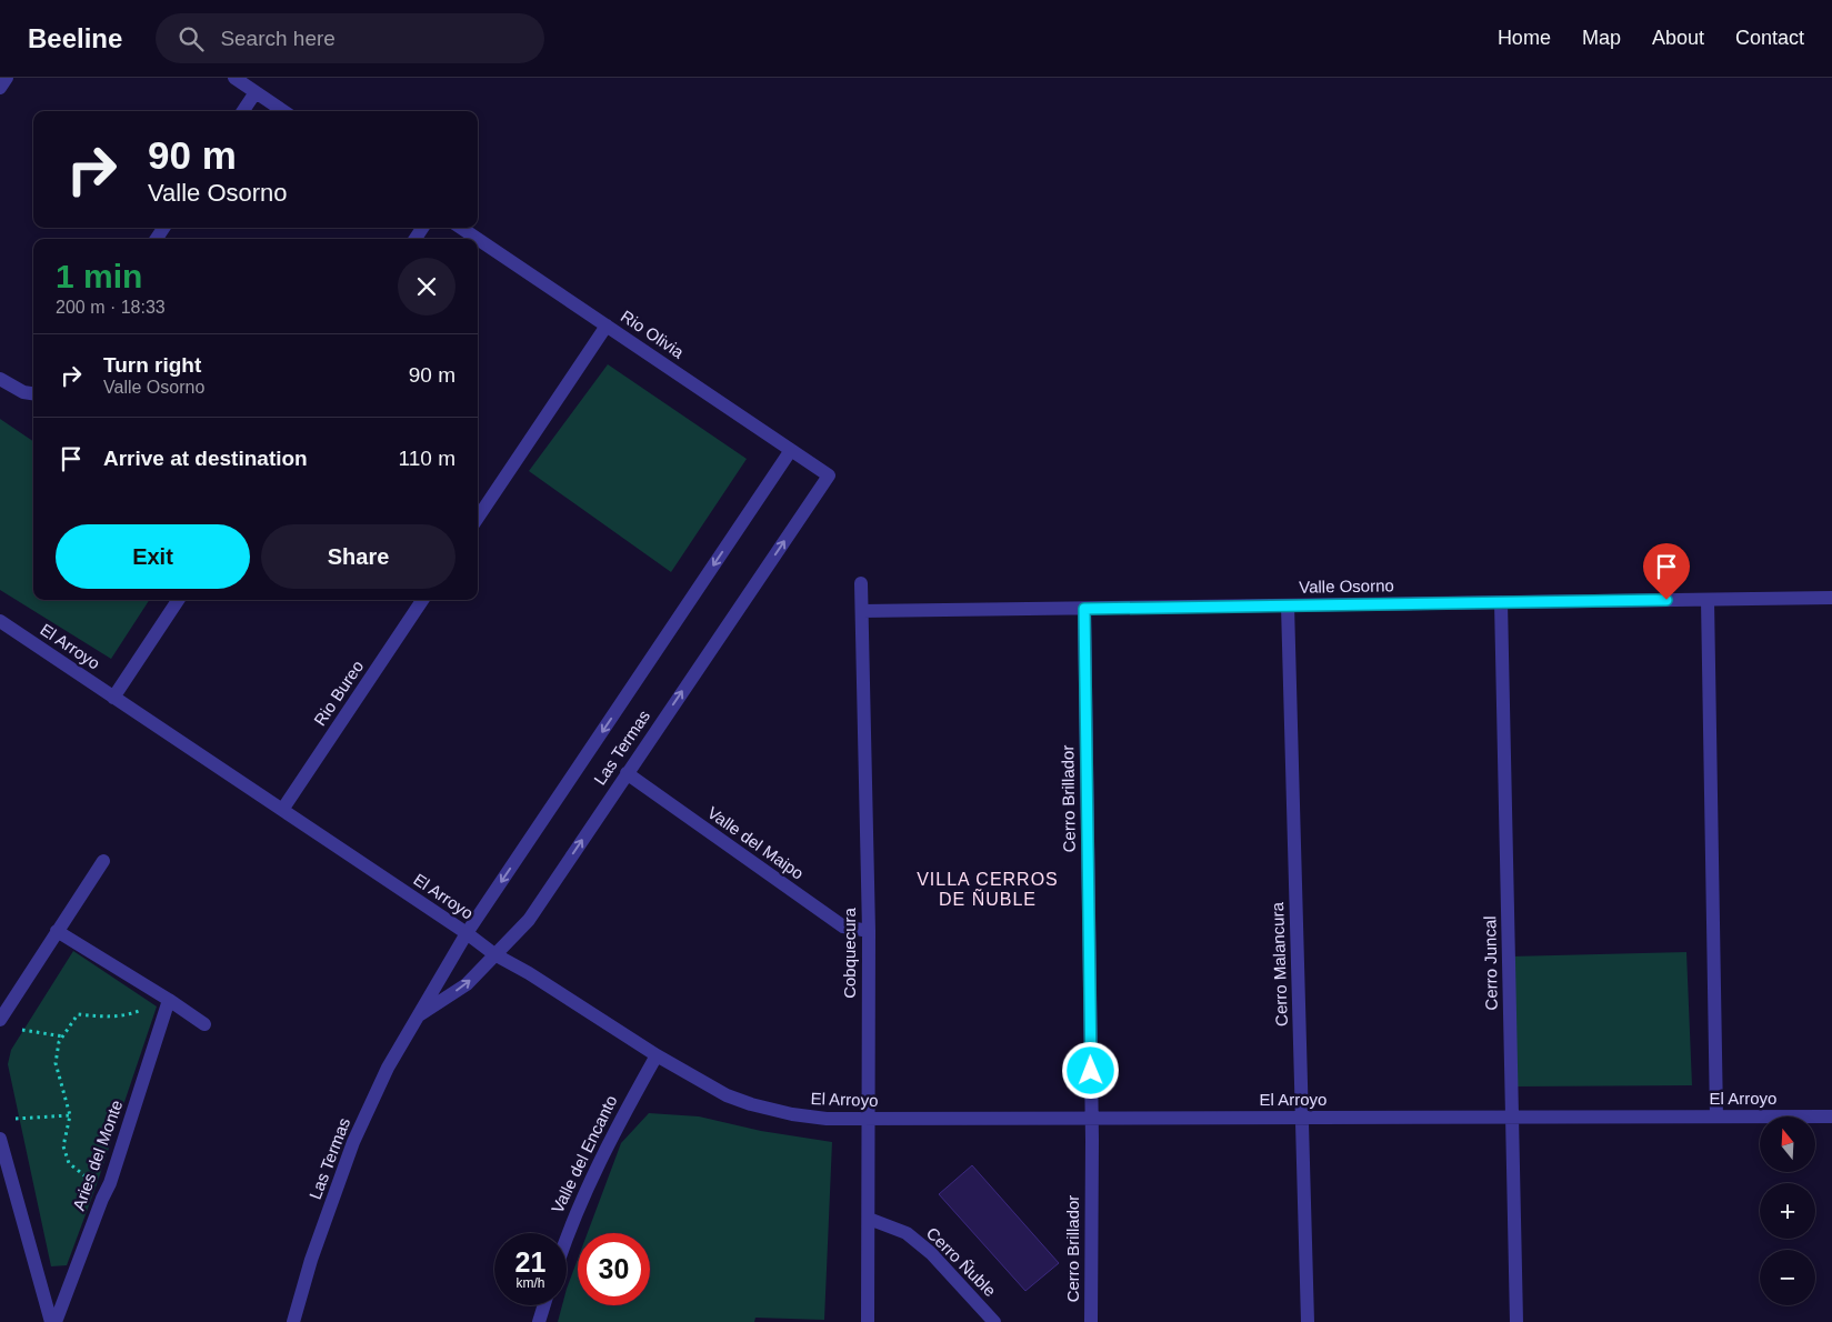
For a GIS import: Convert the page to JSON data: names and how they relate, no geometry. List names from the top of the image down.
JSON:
{
  "streets": {
    "street": [
      "Rio Olivia",
      "Valle Osorno",
      "El Arroyo",
      "Rio Bureo",
      "Las Termas",
      "Cerro Brillador",
      "Valle del Maipo",
      "Cobquecura",
      "Cerro Juncal",
      "Cerro Malancura",
      "Valle del Encanto",
      "Aries del Monte",
      "Cerro Ñuble"
    ]
  },
  "crossings": [
    ["Rio Olivia", "Las Termas"],
    ["Valle Osorno", "Cerro Brillador"],
    ["Valle Osorno", "Cobquecura"],
    ["Valle Osorno", "Cerro Juncal"],
    ["Valle Osorno", "Cerro Malancura"],
    ["El Arroyo", "Rio Bureo"],
    ["El Arroyo", "Las Termas"],
    ["El Arroyo", "Cerro Brillador"],
    ["El Arroyo", "Cobquecura"],
    ["El Arroyo", "Cerro Juncal"],
    ["El Arroyo", "Cerro Malancura"],
    ["El Arroyo", "Valle del Encanto"],
    ["Las Termas", "Valle del Maipo"],
    ["Valle del Maipo", "Cobquecura"],
    ["Cobquecura", "Cerro Ñuble"]
  ],
  "districts": ["VILLA CERROS DE ÑUBLE"],
  "north": "top",
  "page": {
    "header": "Beeline",
    "search": "Search here",
    "nav": [
      "Home",
      "Map",
      "About",
      "Contact"
    ],
    "turn": ["90 m", "Valle Osorno"],
    "heading": ["1 min", "200 m · 18:33"],
    "list": [
      {
        "name": "Turn right",
        "note": "Valle Osorno",
        "value": "90 m"
      },
      {
        "name": "Arrive at destination",
        "value": "110 m"
      }
    ],
    "buttons": ["Exit", "Share"],
    "map_buttons": ["+", "−"],
    "speed": "21 km/h",
    "limit": "30"
  }
}
